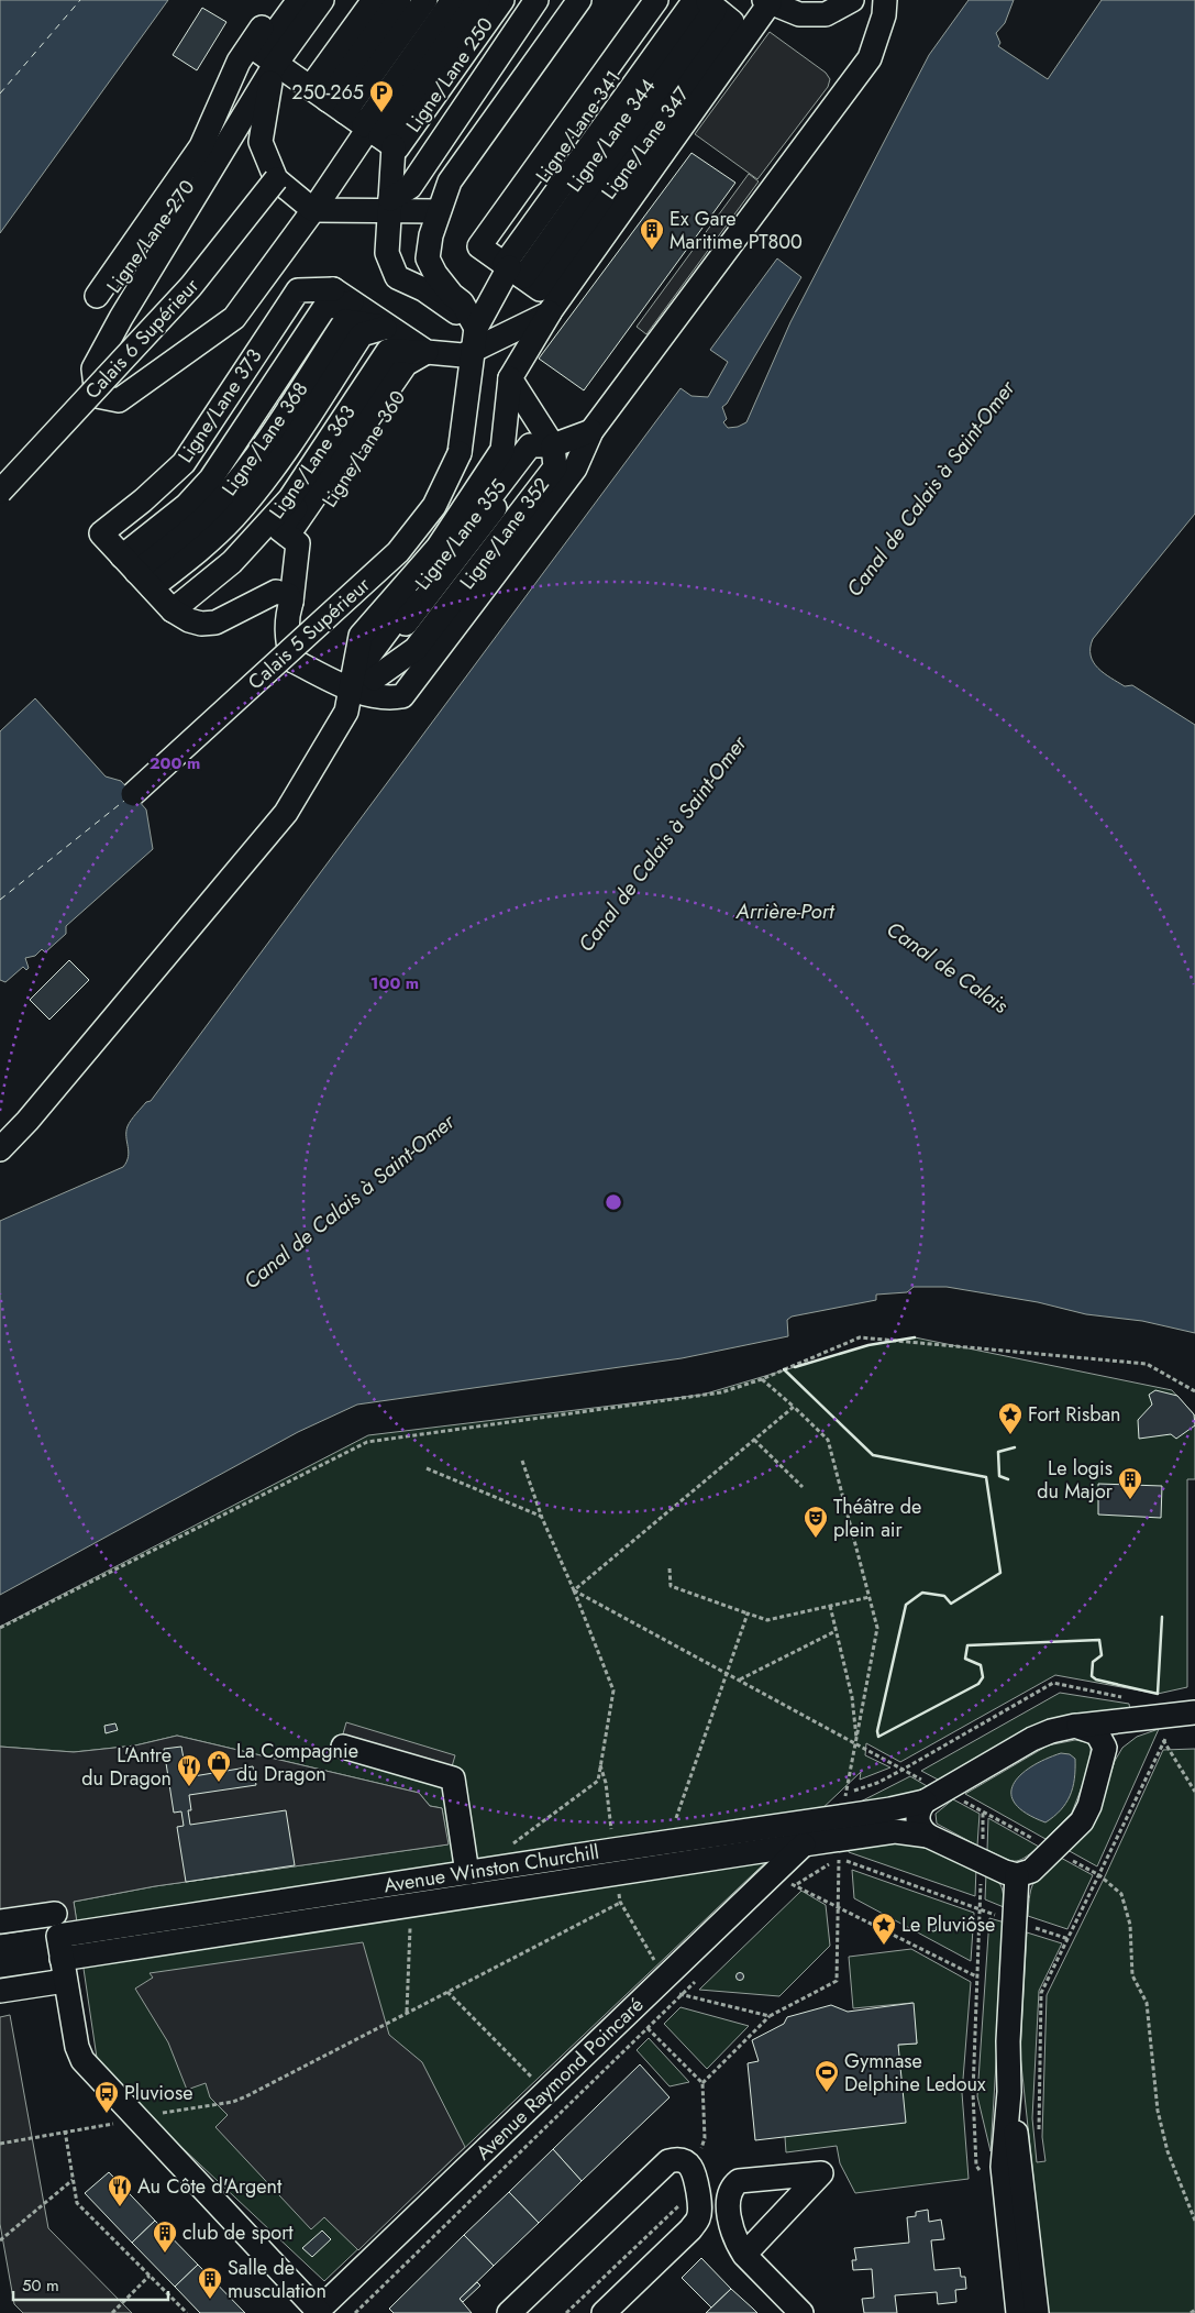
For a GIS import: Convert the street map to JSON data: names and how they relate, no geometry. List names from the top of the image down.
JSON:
{
  "streets": {
    "street": [
      "Ligne/Lane 250",
      "Ligne/Lane 341",
      "Ligne/Lane 270",
      "Calais 6 Supérieur",
      "Ligne/Lane 368",
      "Ligne/Lane 360",
      "Ligne/Lane 363",
      "Ligne/Lane 352",
      "Calais 5 Supérieur",
      "Avenue Winston Churchill",
      "Avenue Raymond Poincaré"
    ]
  },
  "crossings": [
    ["Ligne/Lane 368", "Ligne/Lane 363"],
    ["Ligne/Lane 360", "Ligne/Lane 363"],
    ["Avenue Winston Churchill", "Avenue Raymond Poincaré"]
  ],
  "water": ["Canal de Calais à Saint-Omer", "Arrière-Port", "Canal de Calais"],
  "places": {
    "parking": ["250-265"],
    "building": [
      "Ex Gare Maritime PT800",
      "Le logis du Major",
      "club de sport",
      "Salle de musculation"
    ],
    "place": ["Fort Risban", "Le Pluviôse"],
    "theatre": ["Théâtre de plein air"],
    "shop": ["La Compagnie du Dragon"],
    "restaurant": ["L'Antre du Dragon", "Au Côte d'Argent"],
    "sports": ["Gymnase Delphine Ledoux"],
    "bus stop": ["Pluviose"]
  },
  "scale_bar": "50 m",
  "rings": ["200 m", "100 m"]
}
